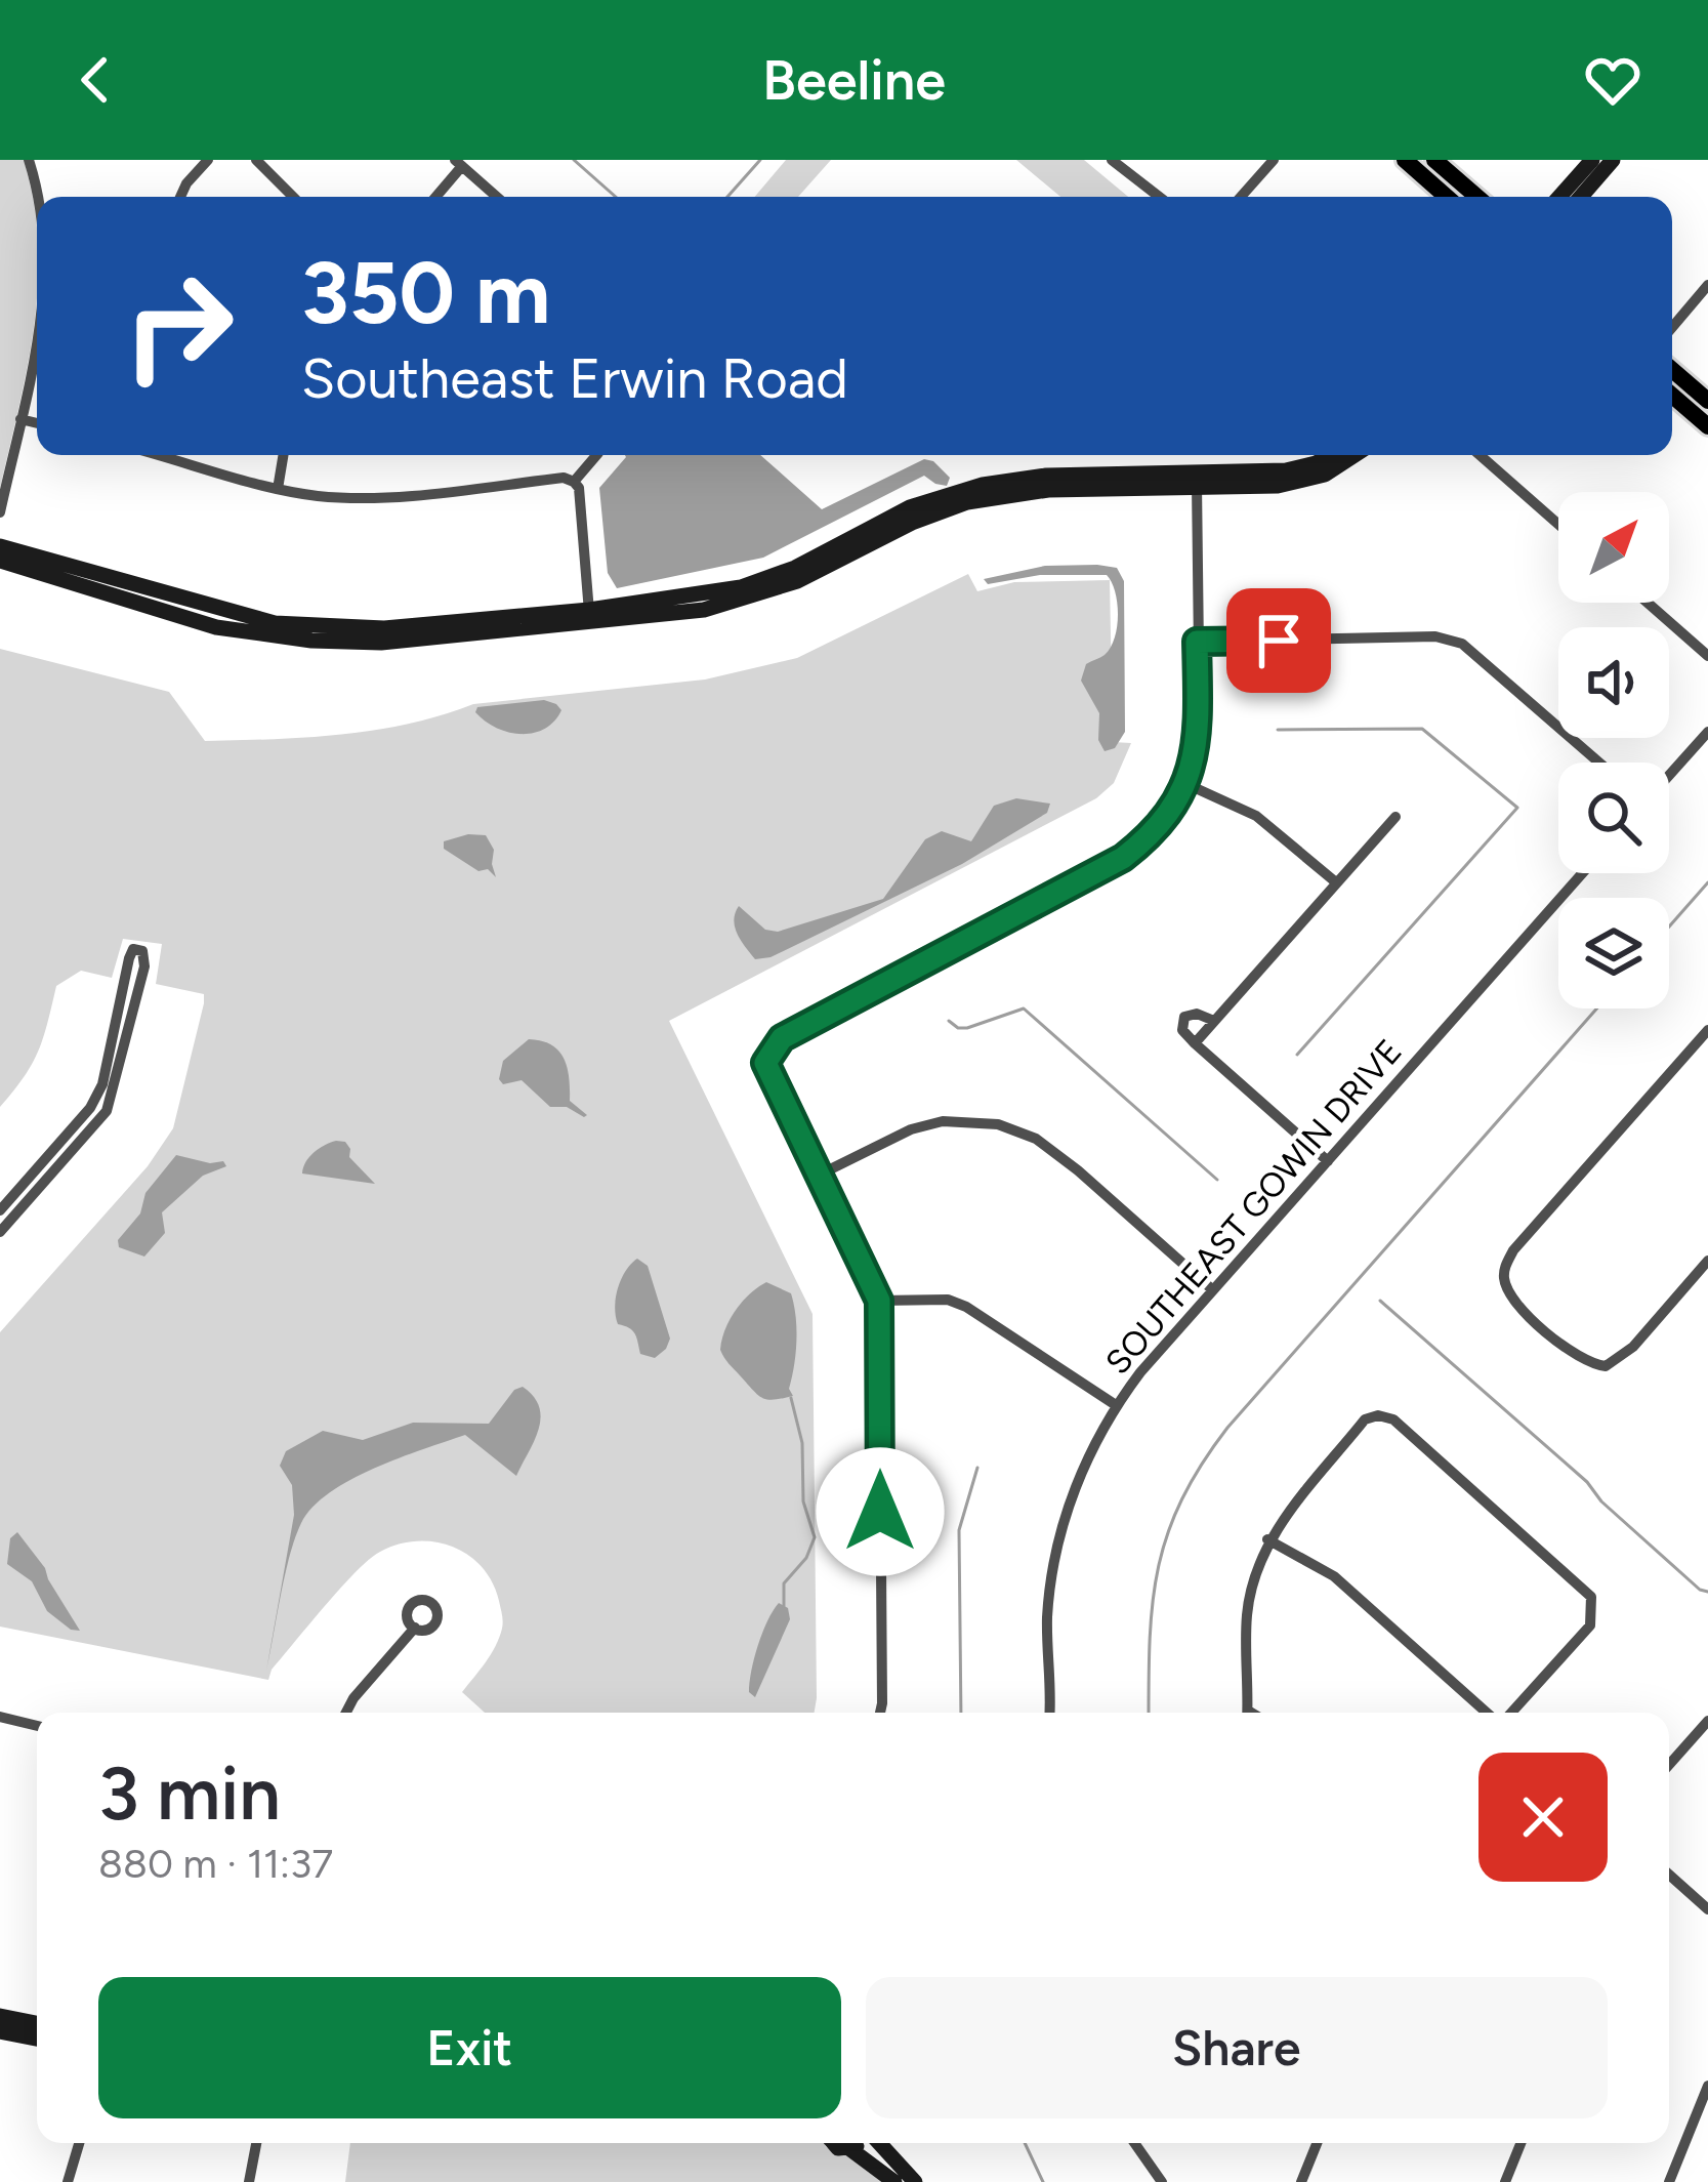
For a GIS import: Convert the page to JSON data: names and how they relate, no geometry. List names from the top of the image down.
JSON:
{
  "streets": {
    "street": ["SOUTHEAST GOWIN DRIVE"]
  },
  "north": "top right",
  "page": {
    "header": "Beeline",
    "turn": ["350 m", "Southeast Erwin Road"],
    "heading": ["3 min", "880 m · 11:37"],
    "buttons": ["Exit", "Share"]
  }
}
